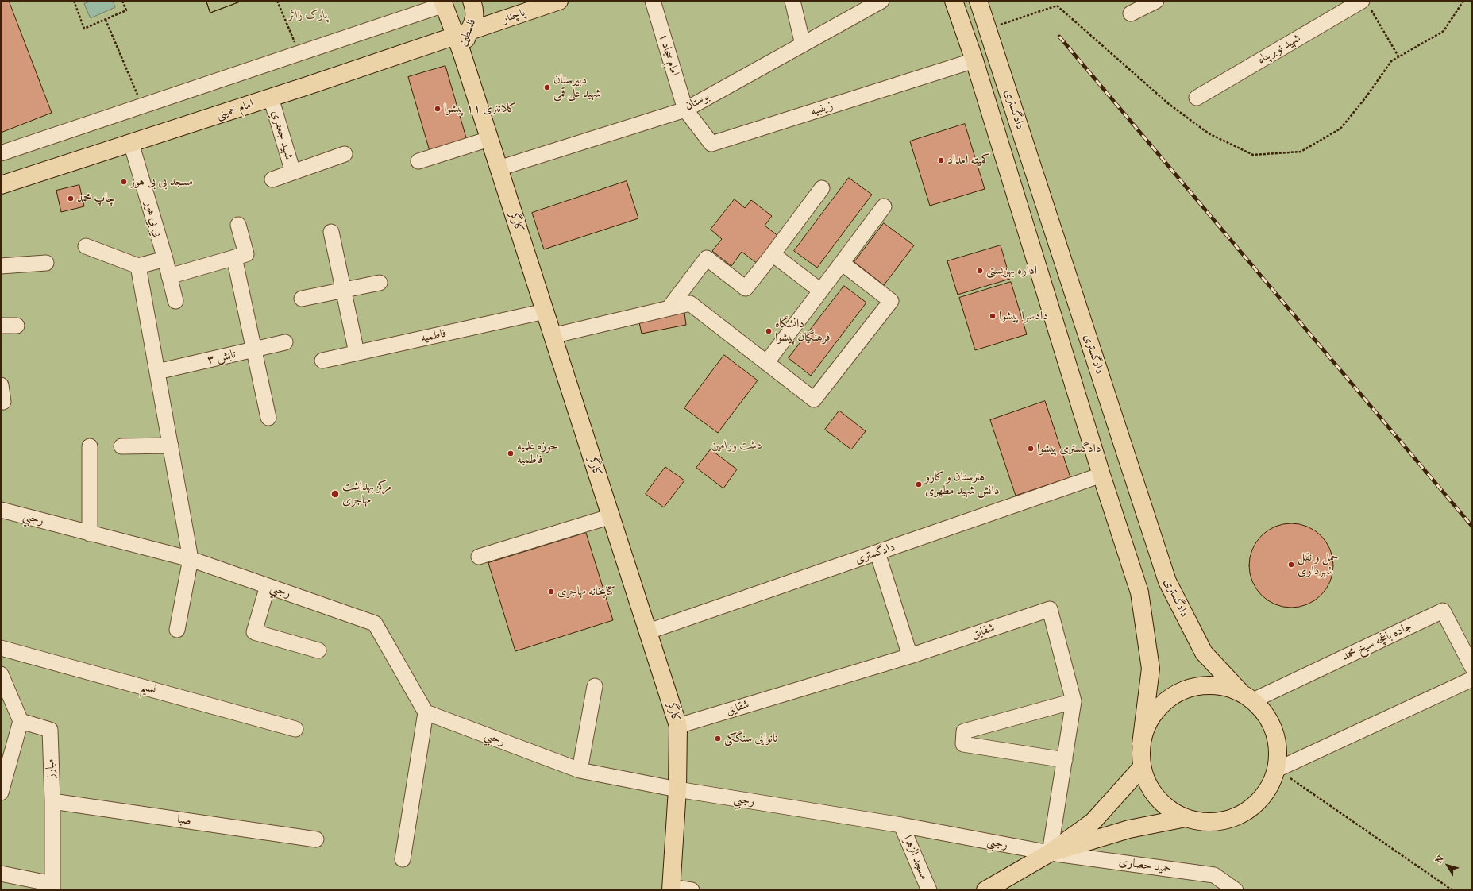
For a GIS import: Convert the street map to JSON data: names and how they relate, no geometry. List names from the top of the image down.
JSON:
{
  "streets": {
    "main road": [
      "پاچنار",
      "فلسطین",
      "امام خمینی",
      "دادگستری",
      "کارگر"
    ],
    "street": [
      "شهید نوبرپناه",
      "امام سجاد ۱",
      "بوستان",
      "زينبيه",
      "شهيد جعفري",
      "بي بي هور",
      "فاطميه",
      "تابش ۳",
      "رجبي",
      "شقايق",
      "جاده باغچه سیخ محمد",
      "نسيم",
      "مبارز",
      "صبا",
      "مسجد الزهرا",
      "حمید حصاری"
    ]
  },
  "crossings": [
    ["پاچنار", "فلسطین"],
    ["پاچنار", "امام خمینی"],
    ["پاچنار", "کارگر"],
    ["فلسطین", "امام خمینی"],
    ["فلسطین", "کارگر"],
    ["امام سجاد ۱", "بوستان"],
    ["امام سجاد ۱", "زينبيه"],
    ["بوستان", "زينبيه"],
    ["بوستان", "کارگر"],
    ["زينبيه", "دادگستری"],
    ["امام خمینی", "شهيد جعفري"],
    ["امام خمینی", "بي بي هور"],
    ["امام خمینی", "کارگر"],
    ["دادگستری", "کارگر"],
    ["دادگستری", "جاده باغچه سیخ محمد"],
    ["کارگر", "فاطميه"],
    ["کارگر", "رجبي"],
    ["کارگر", "شقايق"],
    ["رجبي", "شقايق"],
    ["رجبي", "مسجد الزهرا"],
    ["رجبي", "حمید حصاری"],
    ["شقايق", "حمید حصاری"],
    ["مبارز", "صبا"]
  ],
  "parks": ["پارک زائر", "دشت ورامین"],
  "places": [
    "دبیرستان شهید علی قمی",
    "کلانتری ۱۱ پیشوا",
    "کمیته امداد",
    "مسجد بی بی هور",
    "چاپ محمد",
    "اداره بهزیستی",
    "دادسرا پیشوا",
    "دانشگاه فرهنگیان پیشوا",
    "دادگستری پیشوا",
    "حوزه علمیه فاطمیه",
    "هنرستان و کارو دانش شهید مطهری",
    "مرکز بهداشت مهاجری",
    "حمل و نقل شهرداری",
    "کتابخانه مهاجری",
    "نانوایی سنگکی"
  ],
  "north": "top left"
}
